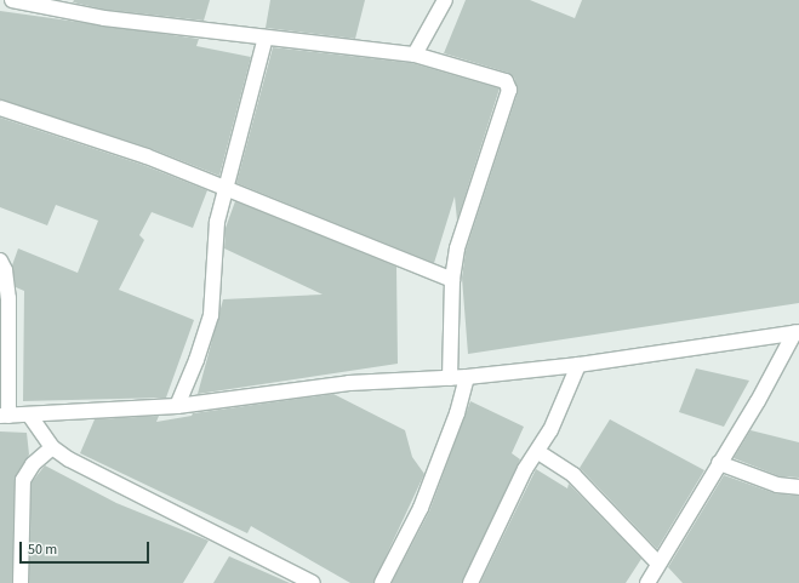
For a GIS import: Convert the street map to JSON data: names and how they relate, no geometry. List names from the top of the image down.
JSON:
{
  "scale_bar": "50 m"
}
